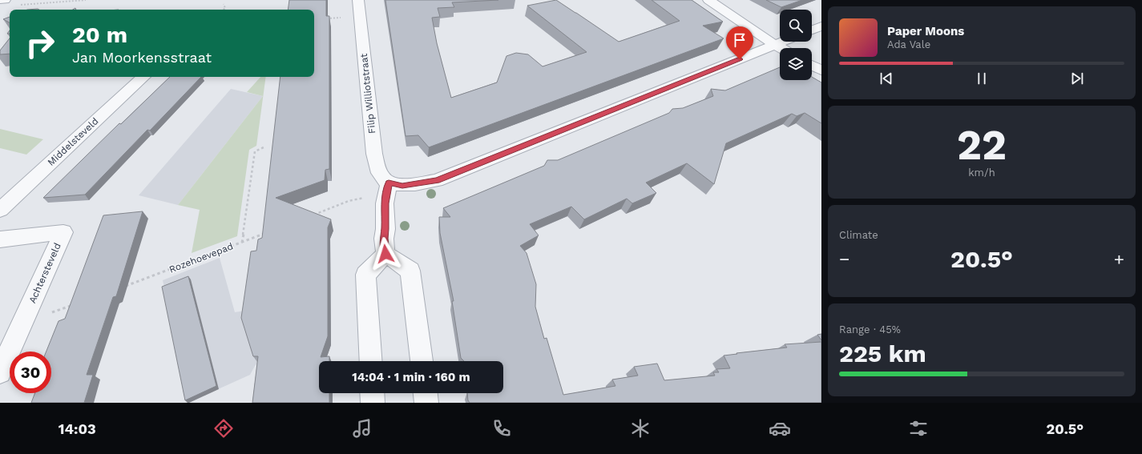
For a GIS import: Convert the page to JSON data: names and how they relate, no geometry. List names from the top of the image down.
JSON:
{
  "streets": {
    "street": ["Filip Williotstraat", "Middelsteveld", "Achtersteveld"],
    "path": ["Rozehoevepad"]
  },
  "page": {
    "turn": ["20 m", "Jan Moorkensstraat"],
    "song": ["Paper Moons", "Ada Vale"],
    "tile": [
      ["22", "km/h"],
      "Climate",
      ["Range · 45%", "225 km"]
    ],
    "heat": ["−", "20.5°", "+"],
    "limit": "30",
    "trip": "14:04 · 1 min · 160 m",
    "tabs": ["14:03", "20.5°"]
  }
}
